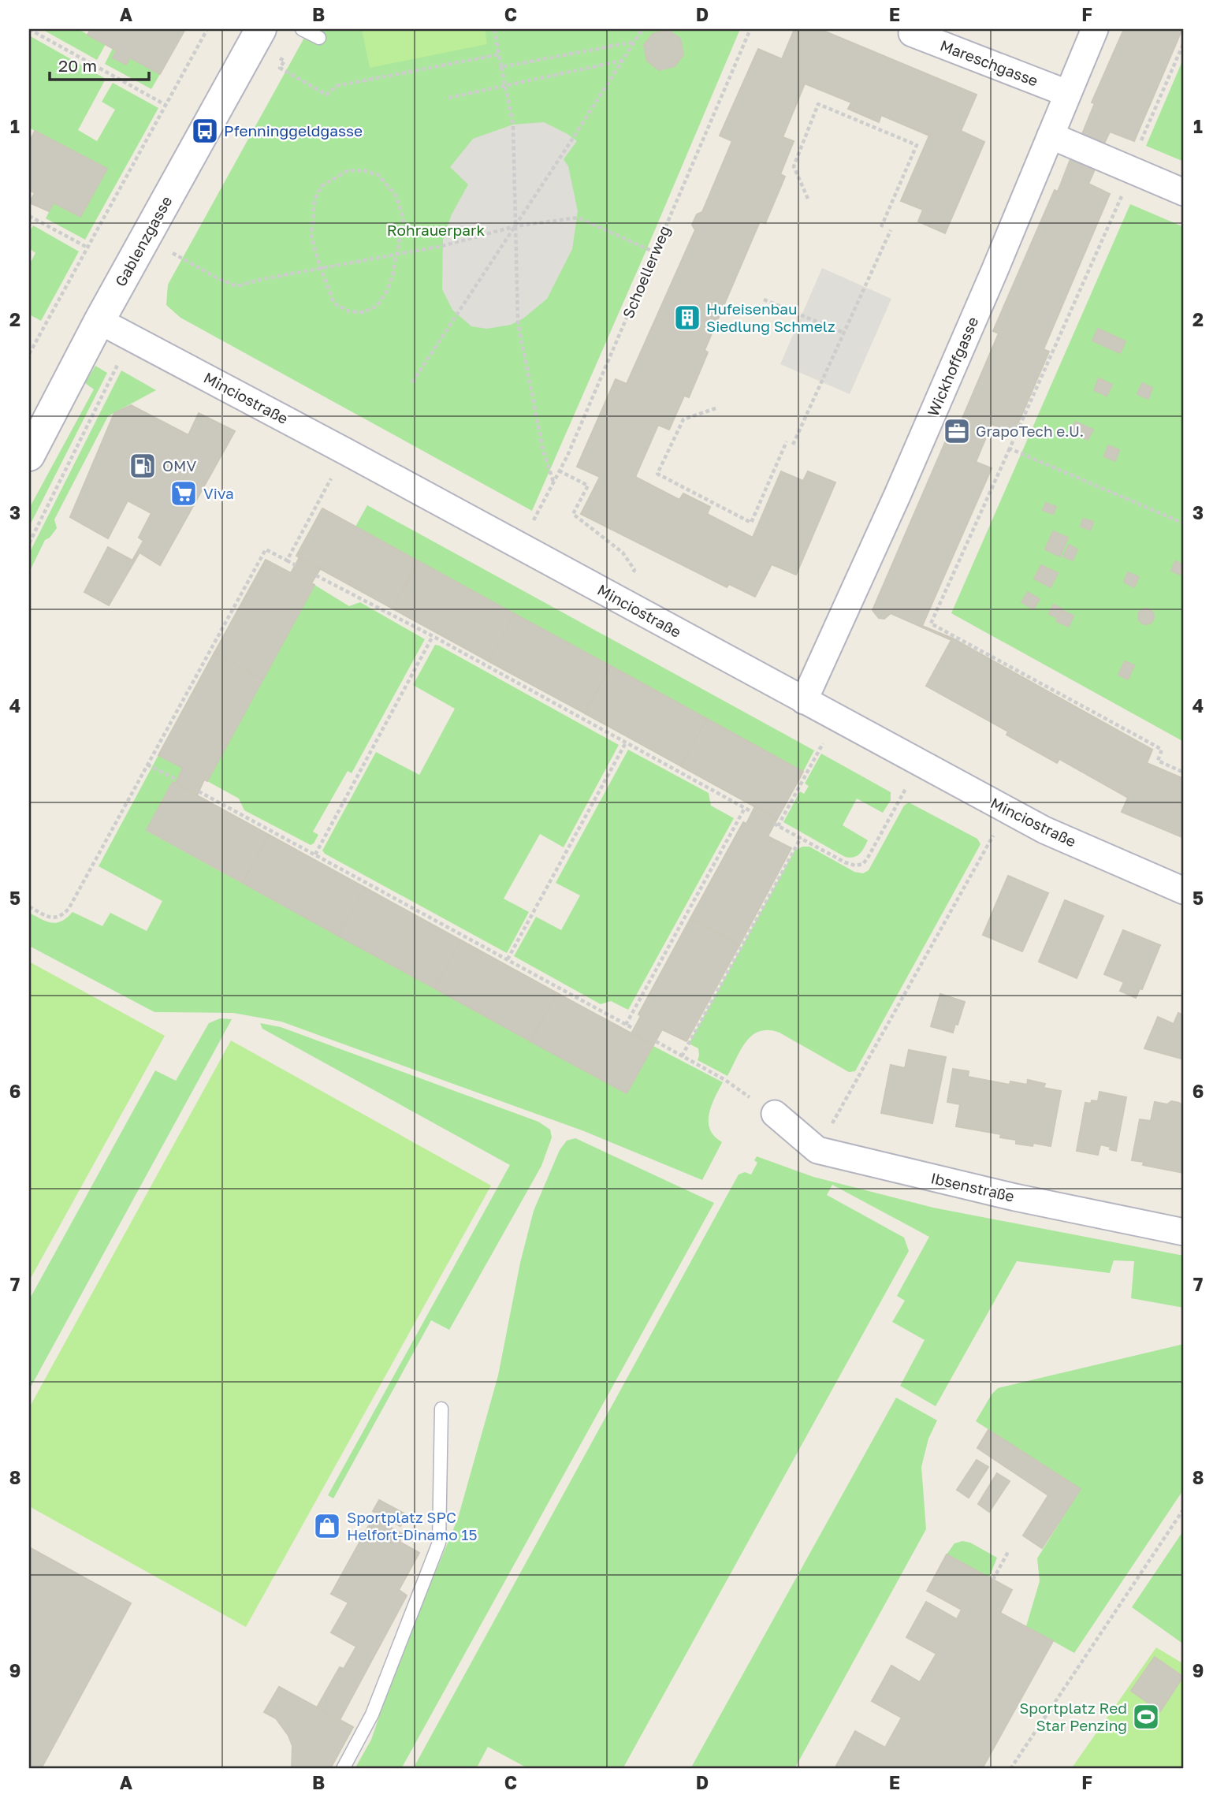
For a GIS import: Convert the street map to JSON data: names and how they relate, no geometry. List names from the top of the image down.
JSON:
{
  "streets": {
    "main road": ["Gablenzgasse"],
    "street": [
      "Mareschgasse",
      "Wickhoffgasse",
      "Minciostraße",
      "Ibsenstraße"
    ],
    "path": ["Schoellerweg"]
  },
  "crossings": [
    ["Mareschgasse", "Wickhoffgasse"],
    ["Gablenzgasse", "Minciostraße"],
    ["Wickhoffgasse", "Minciostraße"]
  ],
  "parks": ["Rohrauerpark"],
  "places": {
    "bus stop": ["Pfenninggeldgasse"],
    "building": ["Hufeisenbau Siedlung Schmelz"],
    "office": ["GrapoTech e.U."],
    "fuel station": ["OMV"],
    "supermarket": ["Viva"],
    "shop": ["Sportplatz SPC Helfort-Dinamo 15"],
    "sports": ["Sportplatz Red Star Penzing"]
  },
  "scale_bar": "20 m",
  "grid": {
    "columns": [
      "A",
      "B",
      "C",
      "D",
      "E",
      "F"
    ],
    "rows": [
      "1",
      "2",
      "3",
      "4",
      "5",
      "6",
      "7",
      "8",
      "9"
    ]
  }
}
